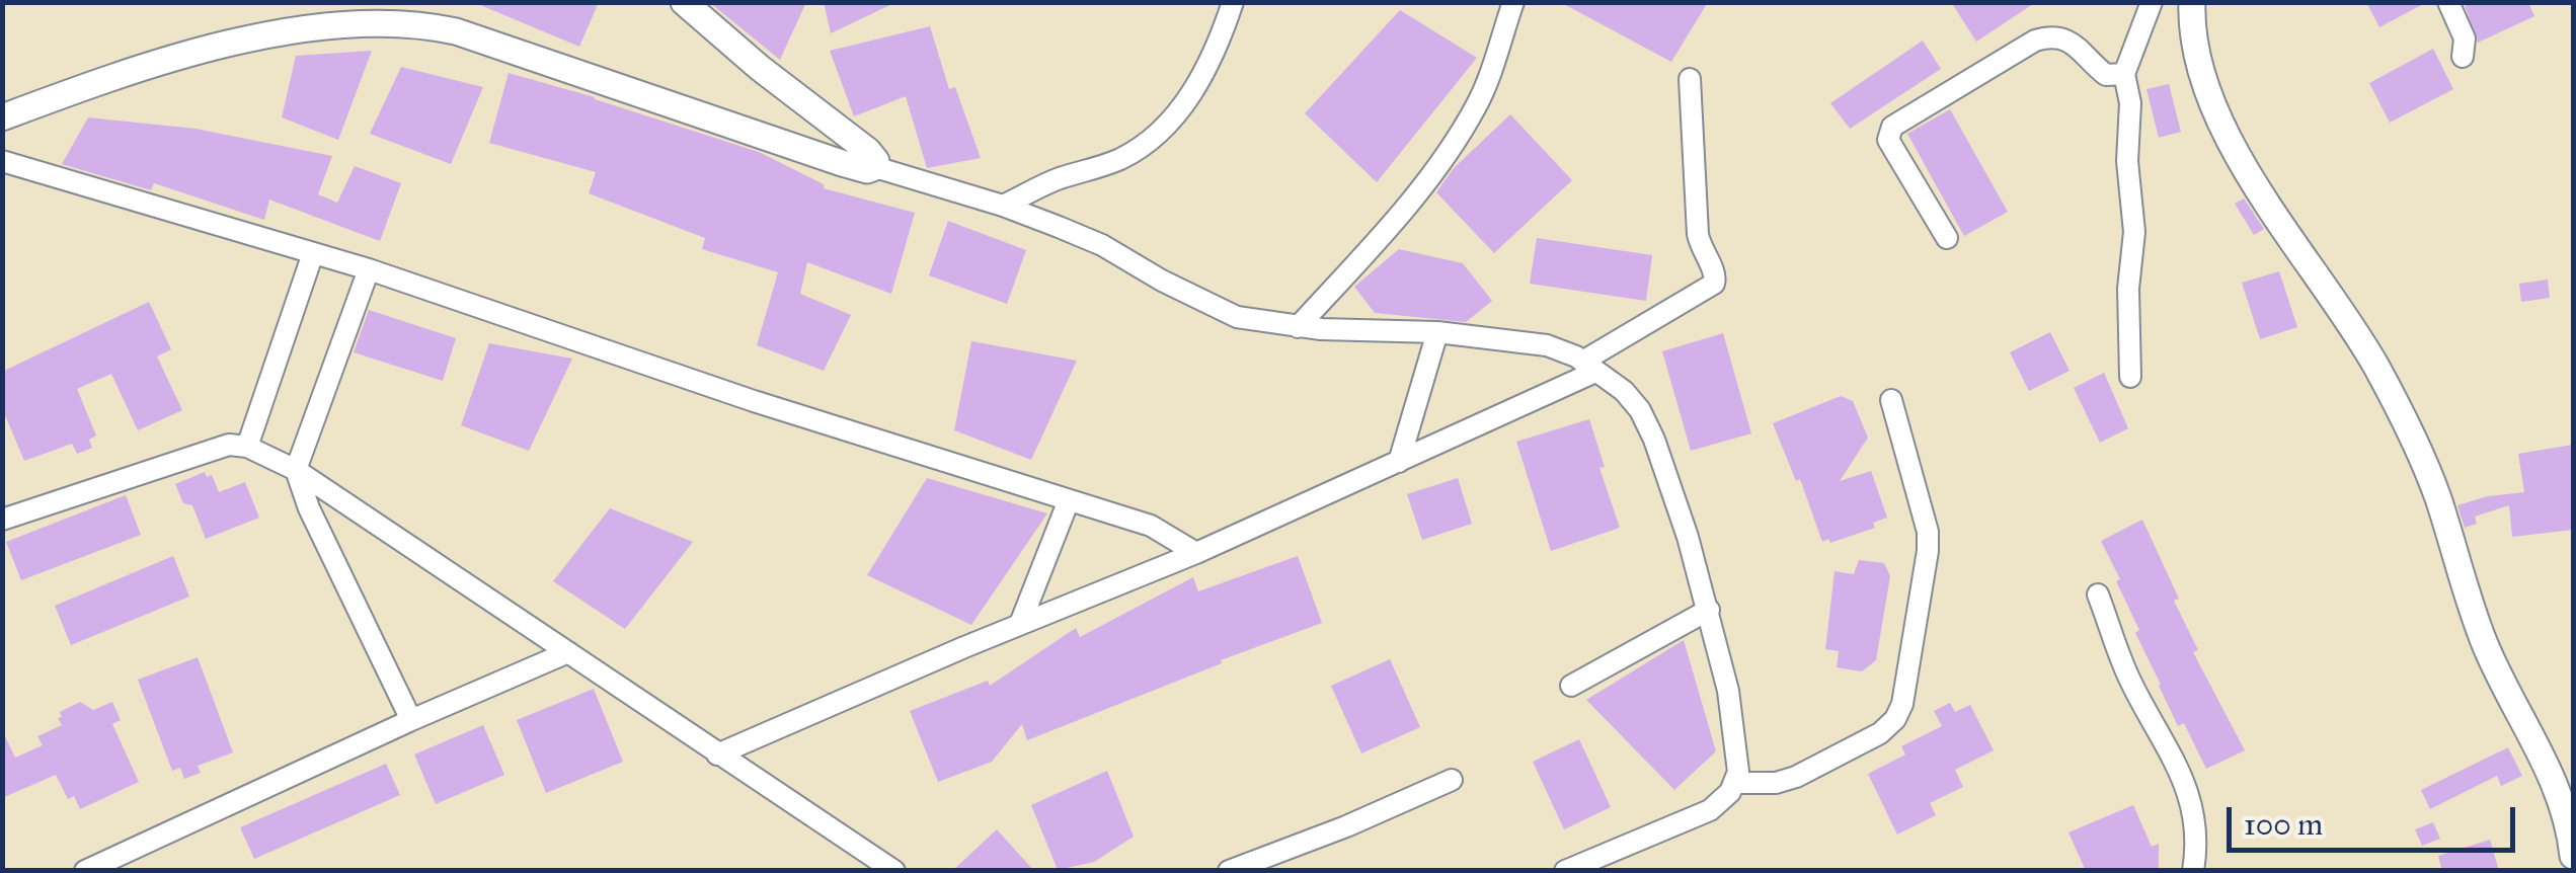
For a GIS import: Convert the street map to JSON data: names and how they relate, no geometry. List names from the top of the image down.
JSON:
{
  "scale_bar": "100 m"
}
